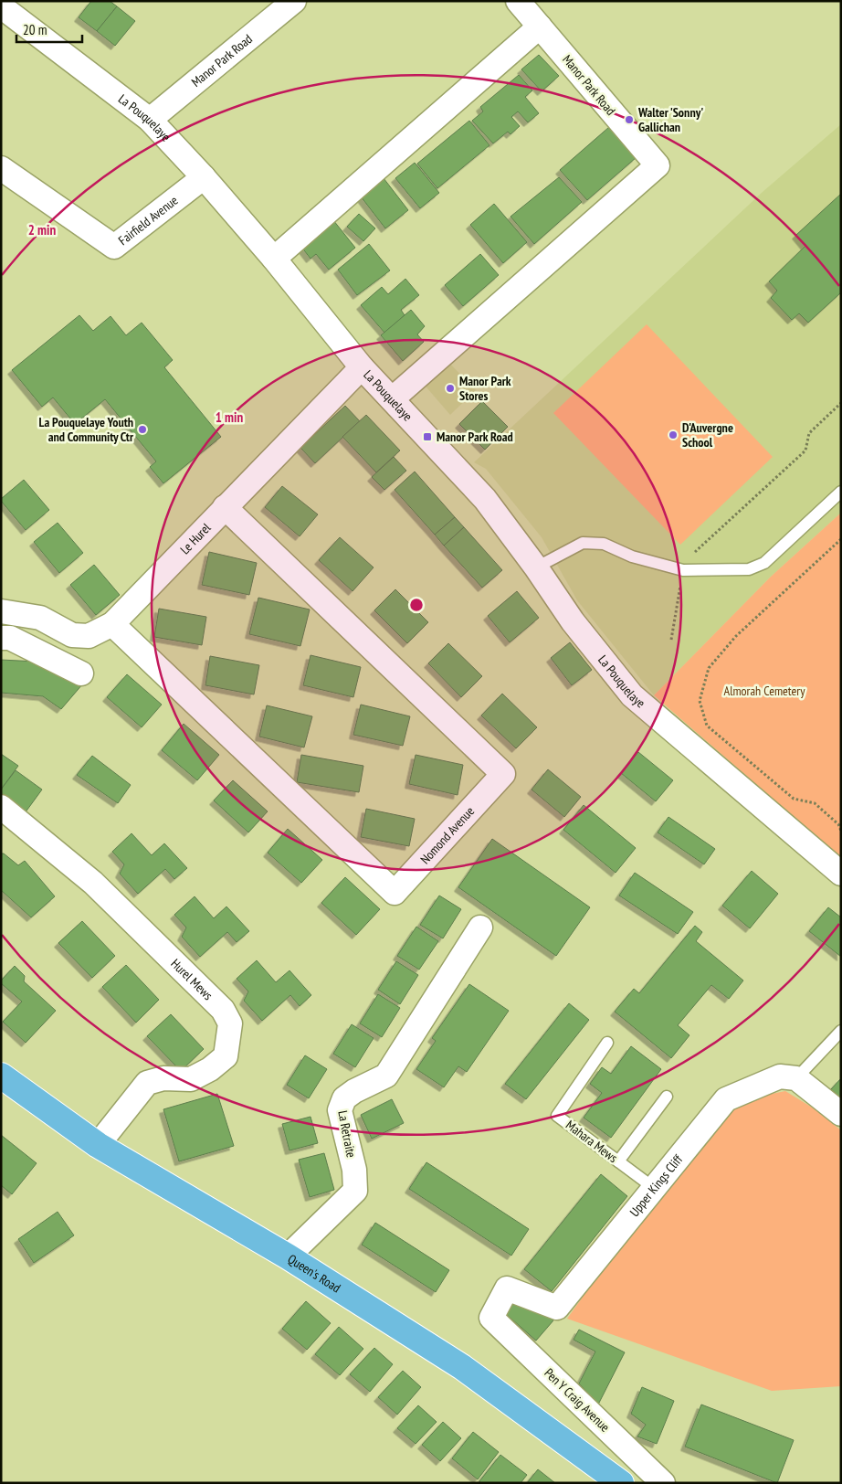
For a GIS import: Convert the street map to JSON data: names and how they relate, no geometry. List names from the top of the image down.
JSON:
{
  "streets": {
    "main road": ["Queen's Road"],
    "street": [
      "Manor Park Road",
      "La Pouquelaye",
      "Fairfield Avenue",
      "Le Hurel",
      "Nomond Avenue",
      "Hurel Mews",
      "La Retraite",
      "Upper Kings Cliff",
      "Pen Y Craig Avenue"
    ],
    "lane": ["Mahara Mews"]
  },
  "crossings": [
    ["Manor Park Road", "La Pouquelaye"],
    ["La Pouquelaye", "Fairfield Avenue"],
    ["La Pouquelaye", "Le Hurel"],
    ["Le Hurel", "Nomond Avenue"],
    ["Hurel Mews", "Queen's Road"],
    ["La Retraite", "Queen's Road"],
    ["Mahara Mews", "Upper Kings Cliff"],
    ["Upper Kings Cliff", "Pen Y Craig Avenue"]
  ],
  "parks": ["Almorah Cemetery"],
  "places": {
    "other": [
      "Walter 'Sonny' Gallichan",
      "Manor Park Stores",
      "La Pouquelaye Youth and Community Ctr",
      "D'Auvergne School"
    ],
    "transit": ["Manor Park Road"]
  },
  "scale_bar": "20 m",
  "rings": ["2 min", "1 min"]
}
